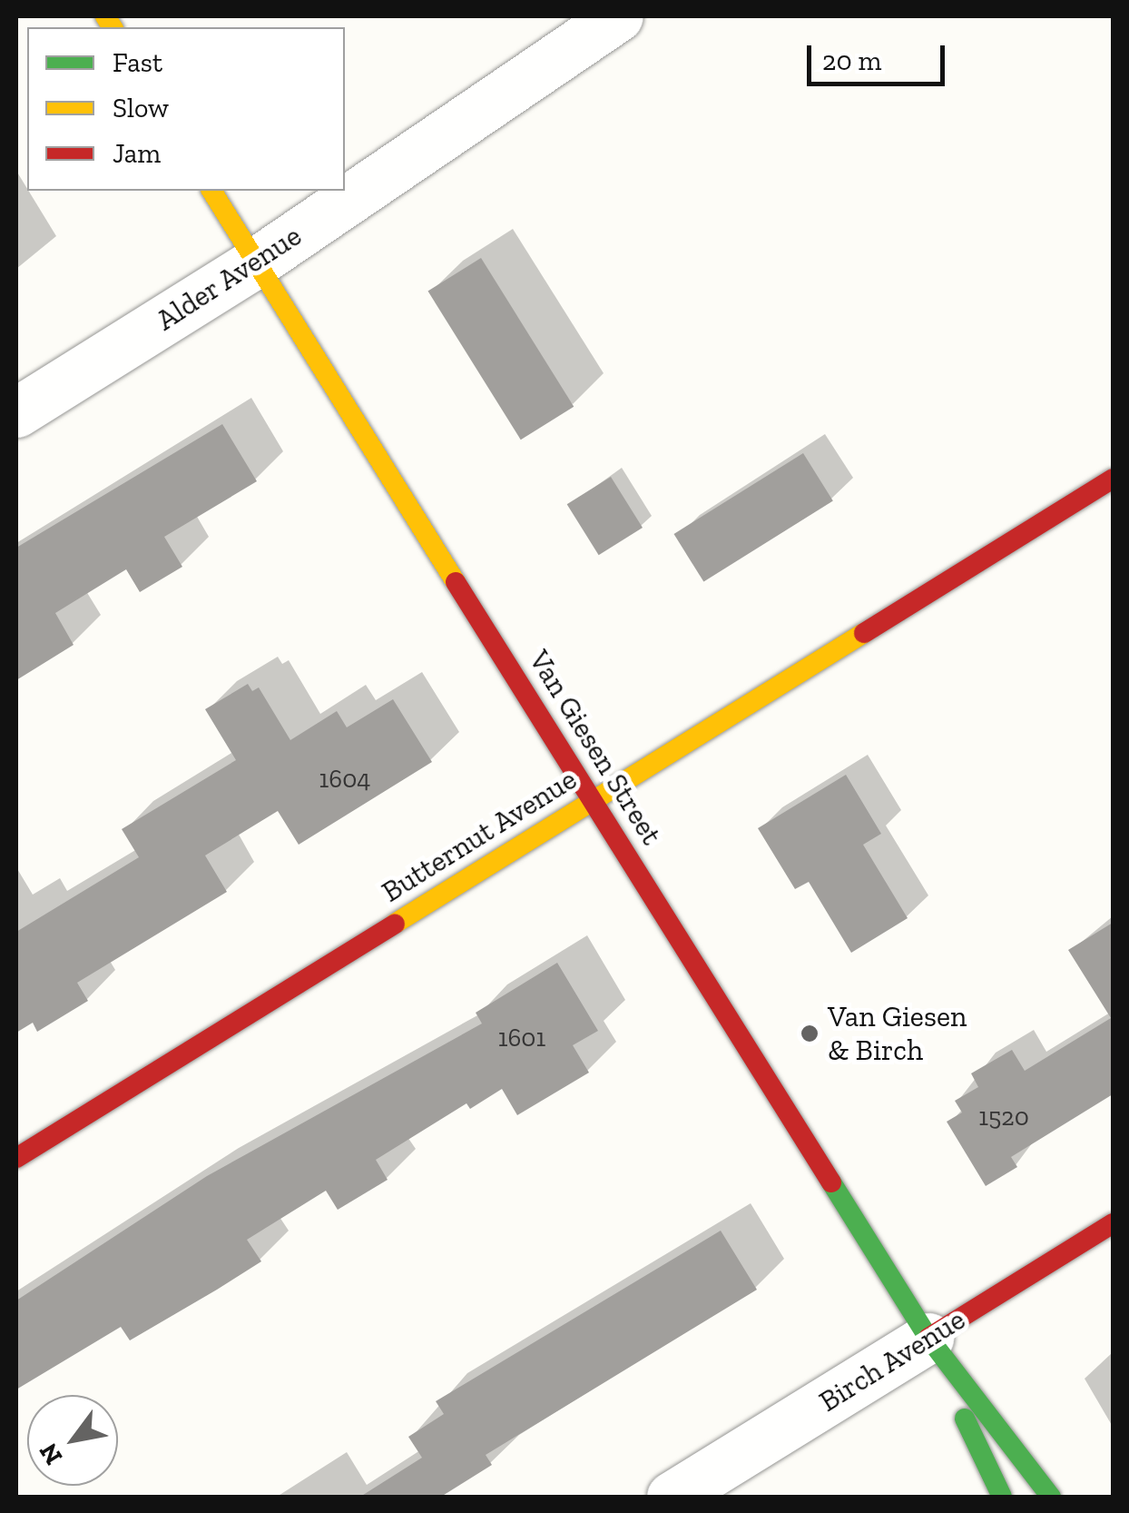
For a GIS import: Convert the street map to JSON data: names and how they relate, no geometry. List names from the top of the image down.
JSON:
{
  "streets": {
    "main road": ["Van Giesen Street", "Butternut Avenue", "Birch Avenue"],
    "street": ["Alder Avenue"]
  },
  "crossings": [
    ["Alder Avenue", "Van Giesen Street"],
    ["Van Giesen Street", "Butternut Avenue"],
    ["Van Giesen Street", "Birch Avenue"]
  ],
  "places": ["Van Giesen & Birch"],
  "house_numbers": ["1604", "1601", "1520"],
  "legend": ["Fast", "Slow", "Jam"],
  "scale_bar": "20 m",
  "north": "bottom left"
}
